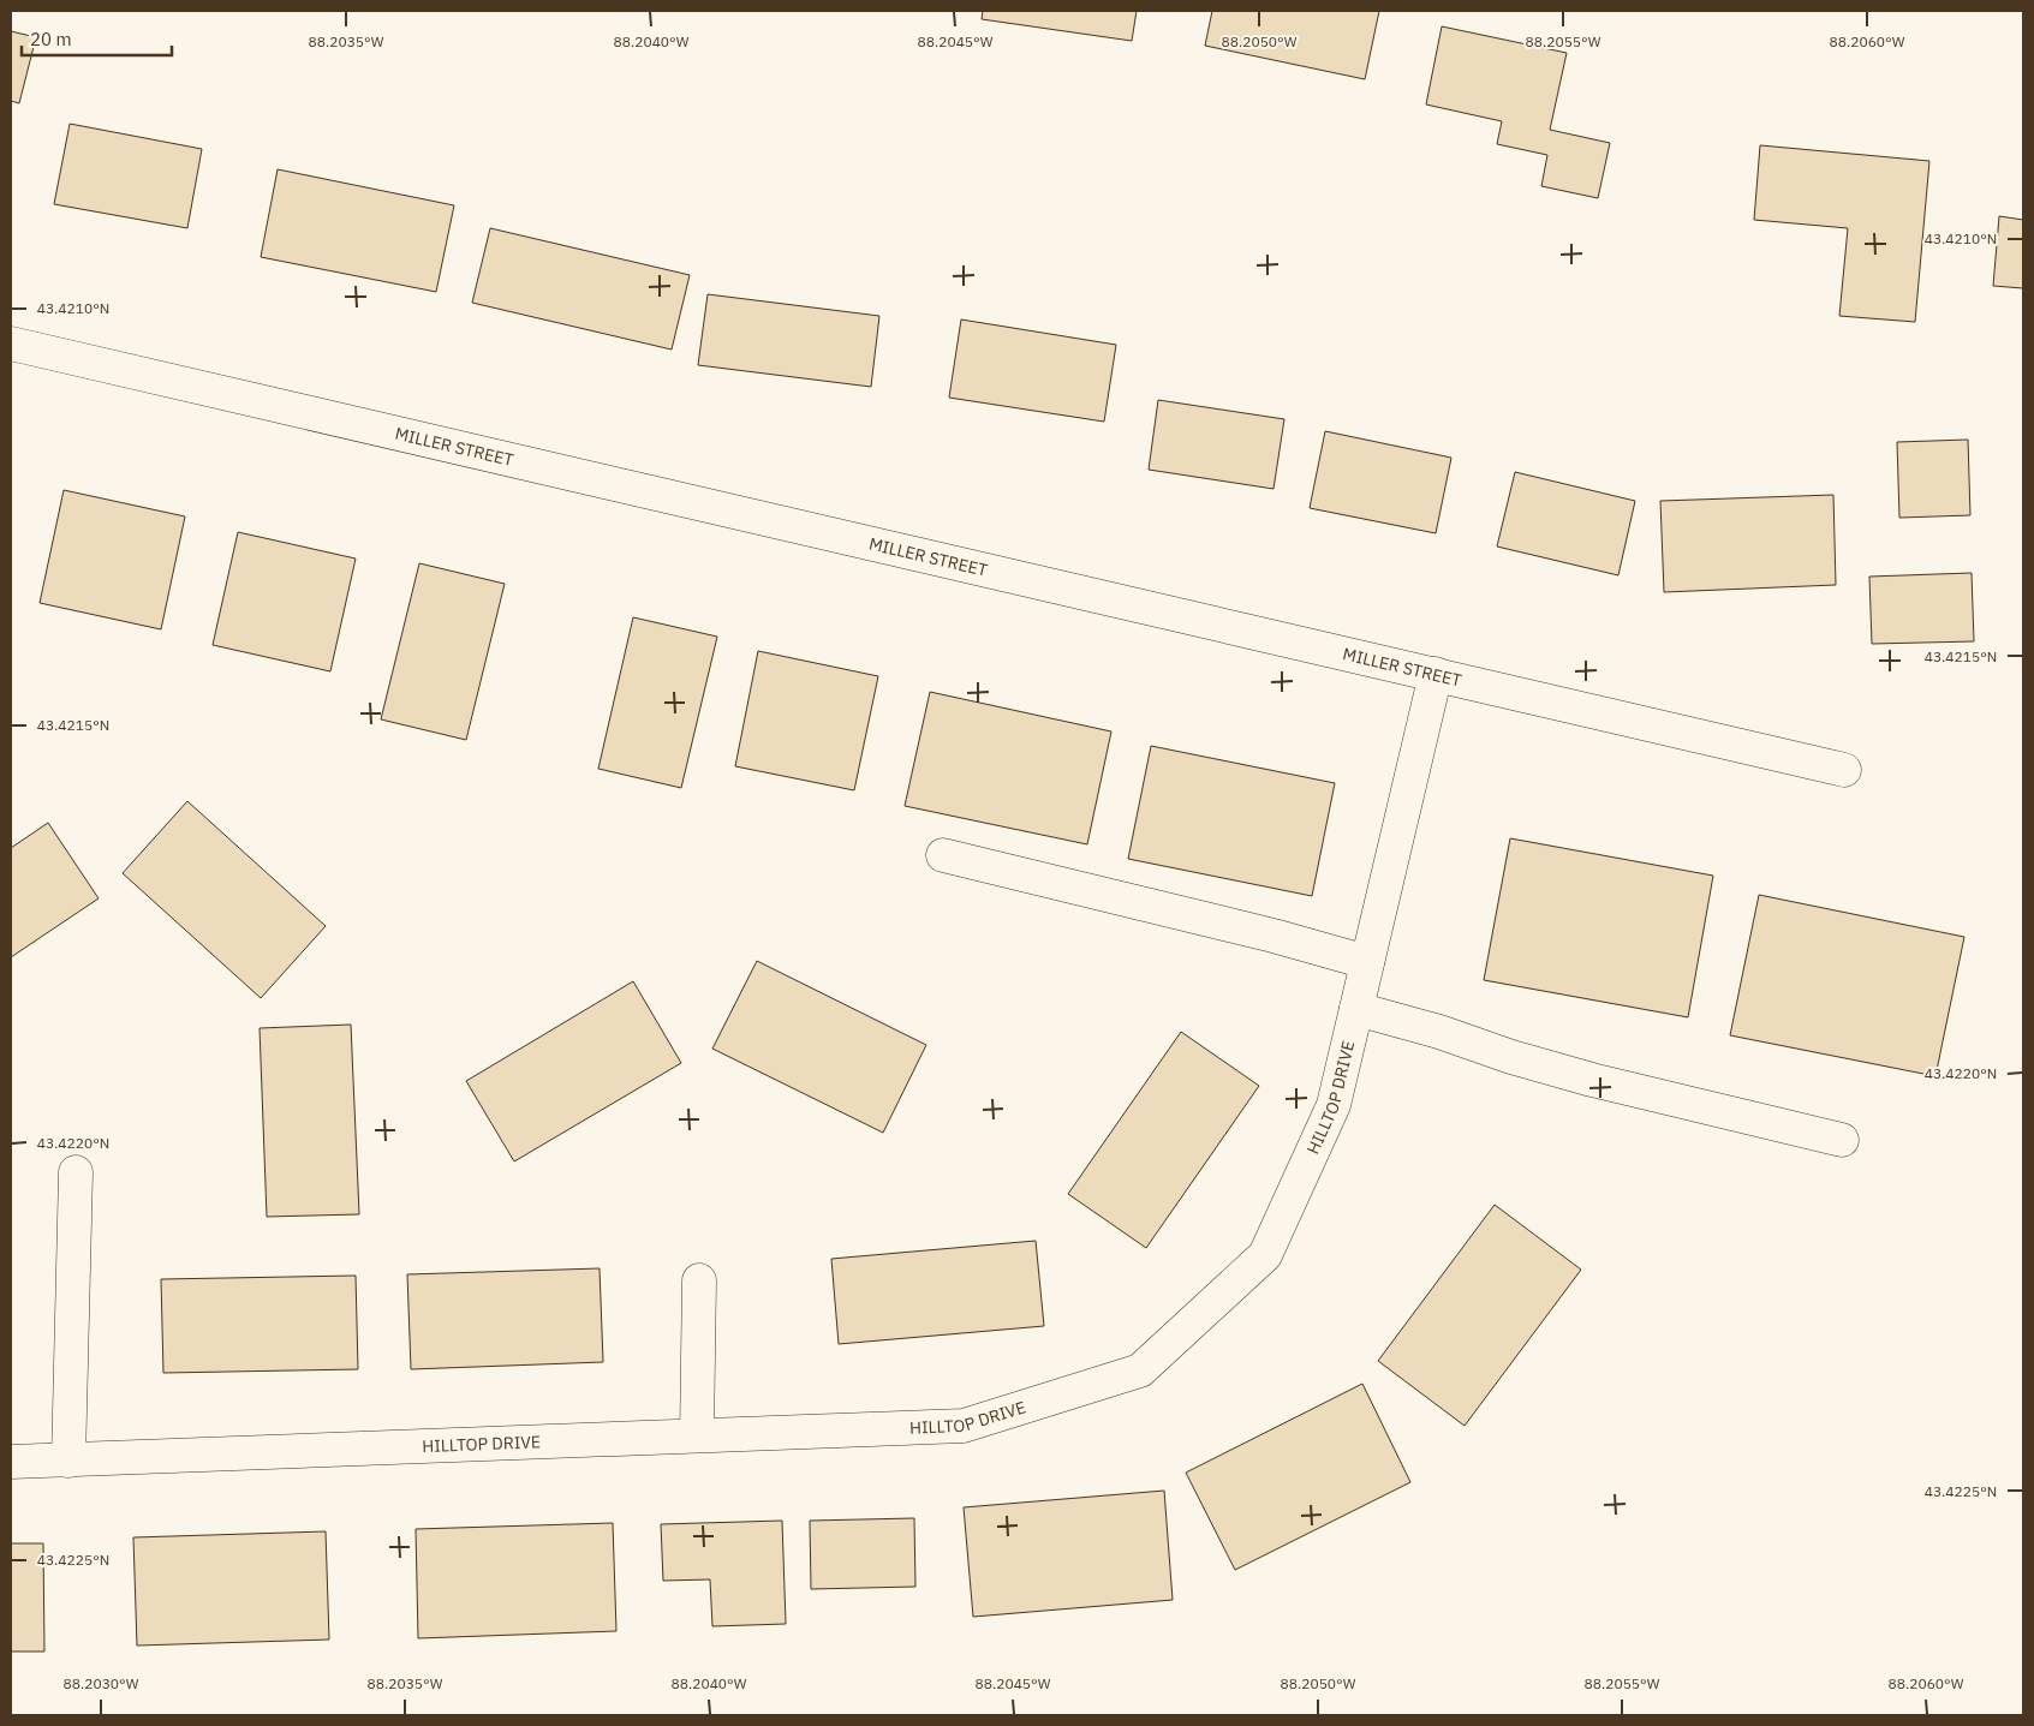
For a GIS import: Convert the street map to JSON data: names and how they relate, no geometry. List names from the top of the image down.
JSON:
{
  "streets": {
    "street": ["MILLER STREET", "HILLTOP DRIVE"]
  },
  "crossings": [
    ["MILLER STREET", "HILLTOP DRIVE"]
  ],
  "scale_bar": "20 m",
  "coordinates": [
    "88.2035°W",
    "88.2040°W",
    "88.2045°W",
    "88.2050°W",
    "88.2055°W",
    "88.2060°W",
    "43.4210°N",
    "43.4215°N",
    "43.4220°N",
    "43.4225°N",
    "88.2030°W"
  ]
}
